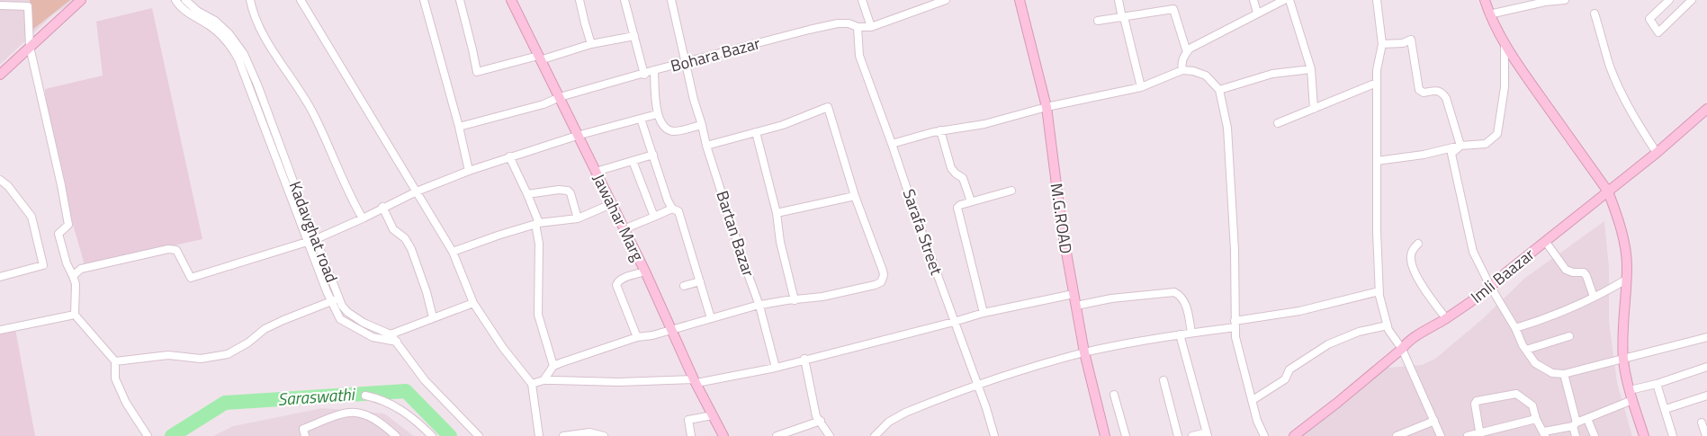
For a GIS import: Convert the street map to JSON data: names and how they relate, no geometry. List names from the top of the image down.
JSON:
{
  "streets": {
    "main road": ["Jawahar Marg", "M.G.ROAD", "Imli Baazar"],
    "street": [
      "Bohara Bazar",
      "Kadavghat road",
      "Sarafa Street",
      "Bartan Bazar"
    ]
  },
  "crossings": [
    ["Bohara Bazar", "Jawahar Marg"],
    ["Bohara Bazar", "Sarafa Street"],
    ["Bohara Bazar", "Bartan Bazar"]
  ],
  "water": ["Saraswathi"]
}
